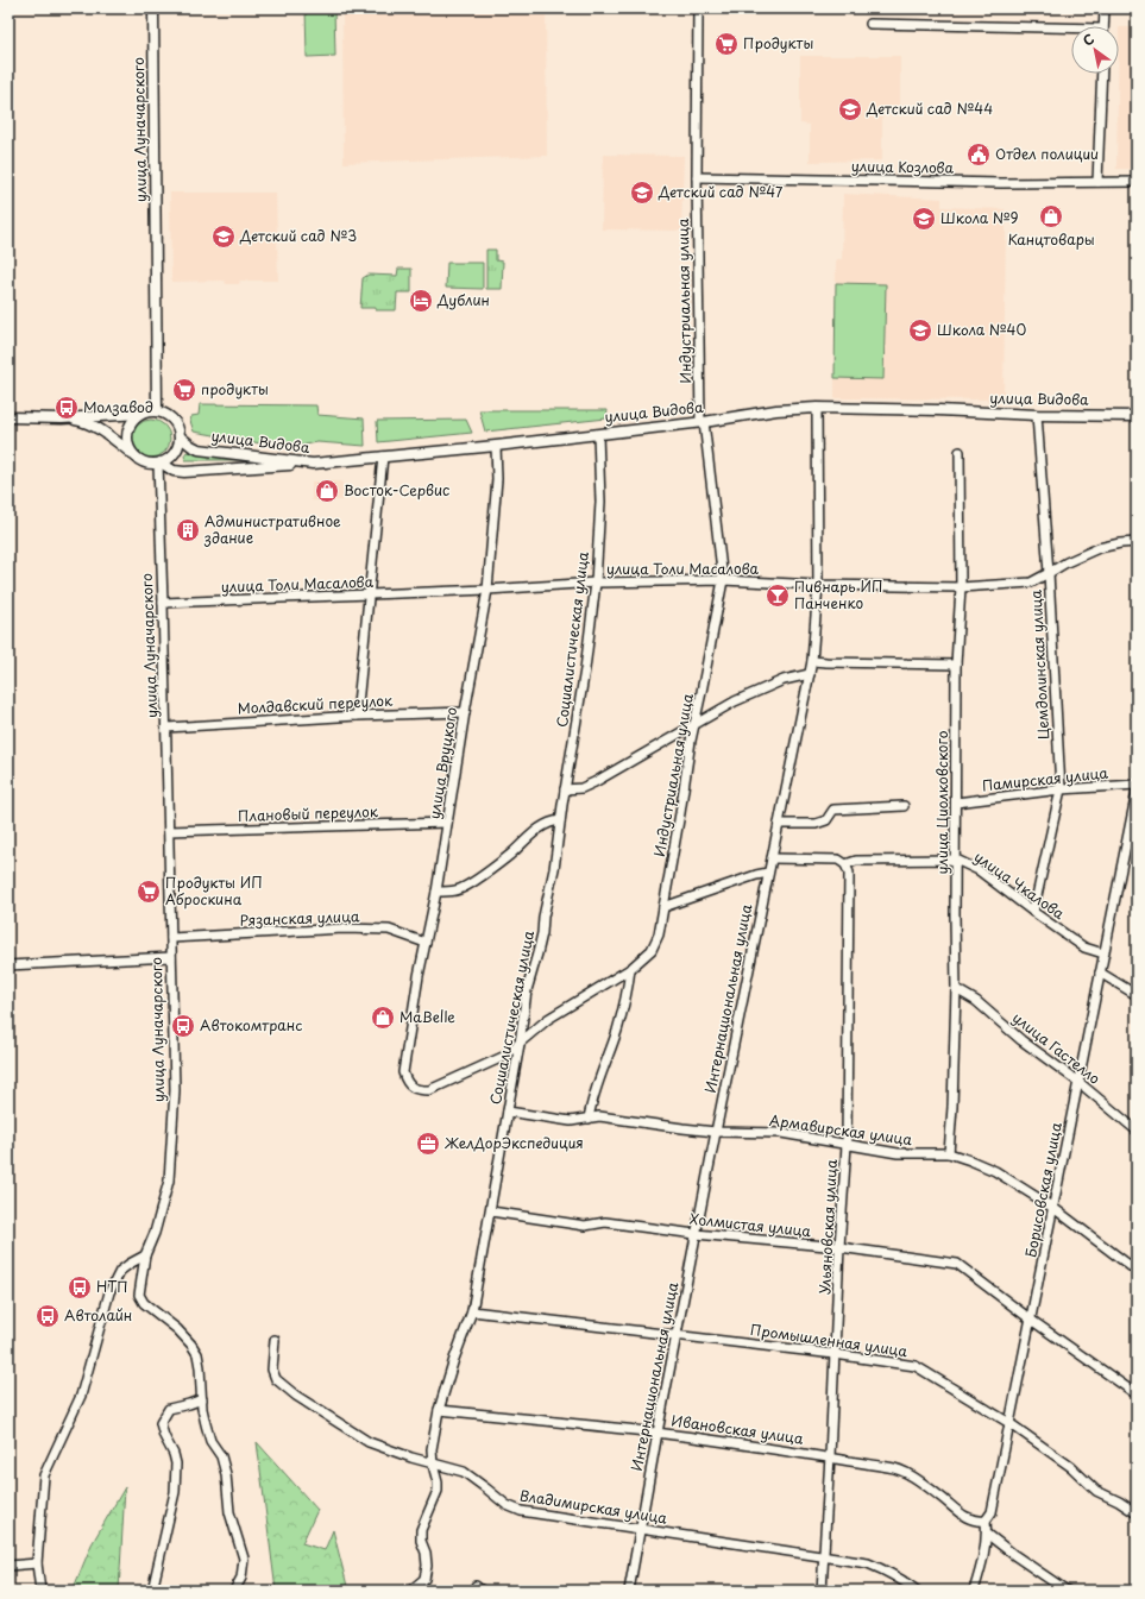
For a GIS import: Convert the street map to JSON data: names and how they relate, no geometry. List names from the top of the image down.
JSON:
{
  "streets": {
    "street": [
      "улица Луначарского",
      "улица Козлова",
      "Индустриальная улица",
      "улица Видова",
      "улица Толи Масалова",
      "Социалистическая улица",
      "Цемдолинская улица",
      "Молдавский переулок",
      "улица Вруцкого",
      "Памирская улица",
      "улица Циолковского",
      "Плановый переулок",
      "улица Чкалова",
      "Рязанская улица",
      "Интернациональная улица",
      "улица Гастелло",
      "Армавирская улица",
      "Борисовская улица",
      "Холмистая улица",
      "Ульяновская улица",
      "Промышленная улица",
      "Ивановская улица",
      "Владимирская улица"
    ]
  },
  "crossings": [
    ["улица Луначарского", "улица Видова"],
    ["улица Луначарского", "улица Толи Масалова"],
    ["улица Луначарского", "Молдавский переулок"],
    ["улица Луначарского", "Плановый переулок"],
    ["улица Луначарского", "Рязанская улица"],
    ["улица Козлова", "Индустриальная улица"],
    ["Индустриальная улица", "улица Видова"],
    ["Индустриальная улица", "улица Толи Масалова"],
    ["улица Видова", "Социалистическая улица"],
    ["улица Видова", "Цемдолинская улица"],
    ["улица Видова", "улица Вруцкого"],
    ["улица Видова", "Интернациональная улица"],
    ["улица Толи Масалова", "Социалистическая улица"],
    ["улица Толи Масалова", "Цемдолинская улица"],
    ["улица Толи Масалова", "улица Вруцкого"],
    ["улица Толи Масалова", "улица Циолковского"],
    ["улица Толи Масалова", "Интернациональная улица"],
    ["Социалистическая улица", "улица Вруцкого"],
    ["Социалистическая улица", "Армавирская улица"],
    ["Социалистическая улица", "Холмистая улица"],
    ["Социалистическая улица", "Промышленная улица"],
    ["Социалистическая улица", "Ивановская улица"],
    ["Социалистическая улица", "Владимирская улица"],
    ["Цемдолинская улица", "Памирская улица"],
    ["Цемдолинская улица", "улица Чкалова"],
    ["Молдавский переулок", "улица Вруцкого"],
    ["улица Вруцкого", "Плановый переулок"],
    ["улица Вруцкого", "Рязанская улица"],
    ["Памирская улица", "улица Циолковского"],
    ["улица Циолковского", "улица Чкалова"],
    ["улица Циолковского", "улица Гастелло"],
    ["улица Циолковского", "Армавирская улица"],
    ["улица Чкалова", "Интернациональная улица"],
    ["улица Чкалова", "Борисовская улица"],
    ["улица Чкалова", "Ульяновская улица"],
    ["Интернациональная улица", "Армавирская улица"],
    ["Интернациональная улица", "Холмистая улица"],
    ["Интернациональная улица", "Промышленная улица"],
    ["Интернациональная улица", "Ивановская улица"],
    ["Интернациональная улица", "Владимирская улица"],
    ["улица Гастелло", "Борисовская улица"],
    ["Армавирская улица", "Борисовская улица"],
    ["Армавирская улица", "Ульяновская улица"],
    ["Борисовская улица", "Холмистая улица"],
    ["Борисовская улица", "Промышленная улица"],
    ["Борисовская улица", "Ивановская улица"],
    ["Холмистая улица", "Ульяновская улица"],
    ["Ульяновская улица", "Промышленная улица"],
    ["Ульяновская улица", "Ивановская улица"],
    ["Ульяновская улица", "Владимирская улица"]
  ],
  "places": {
    "supermarket": ["Продукты", "продукты", "Продукты ИП Аброскина"],
    "school or university": [
      "Детский сад №44",
      "Детский сад №47",
      "Школа №9",
      "Детский сад №3",
      "Школа №40"
    ],
    "public building": ["Отдел полиции"],
    "shop": ["Канцтовары", "Восток-Сервис", "MaBelle"],
    "hotel": ["Дублин"],
    "bus stop": [
      "Молзавод",
      "Автокомтранс",
      "НТП",
      "Автолайн"
    ],
    "building": ["Административное здание"],
    "bar": ["Пивнарь ИП Панченко"],
    "office": ["ЖелДорЭкспедиция"]
  },
  "north": "top left"
}
